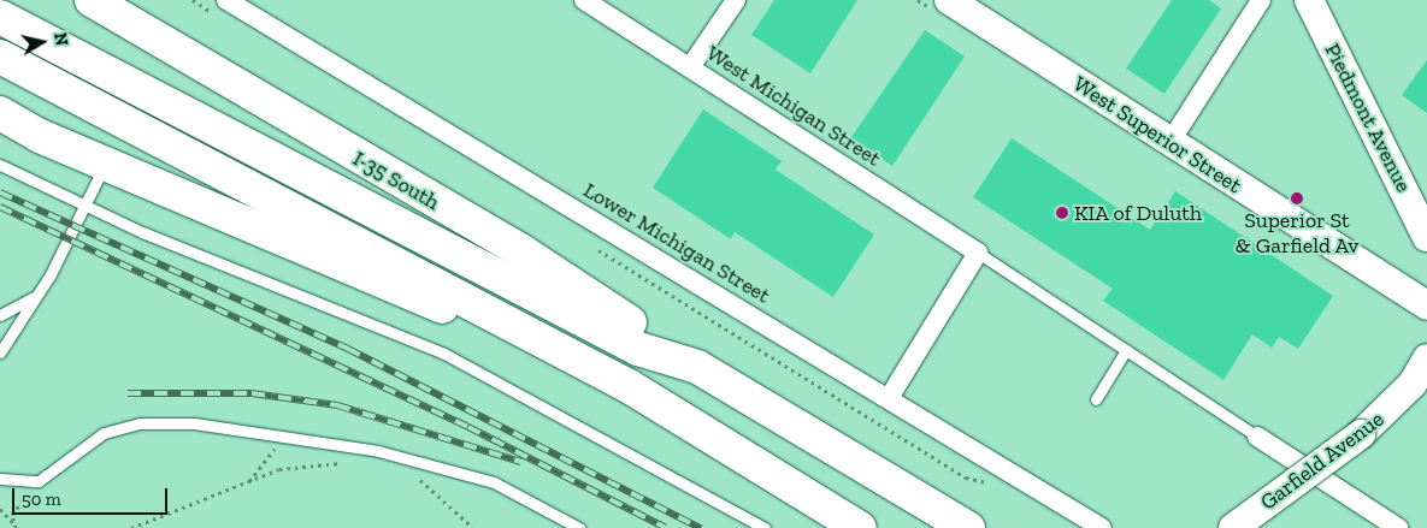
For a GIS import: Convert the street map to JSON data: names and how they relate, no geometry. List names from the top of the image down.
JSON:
{
  "streets": {
    "highway": ["I-35 South"],
    "street": [
      "West Michigan Street",
      "Piedmont Avenue",
      "West Superior Street",
      "Lower Michigan Street",
      "Garfield Avenue"
    ]
  },
  "places": ["Superior St & Garfield Av", "KIA of Duluth"],
  "scale_bar": "50 m",
  "north": "right"
}
